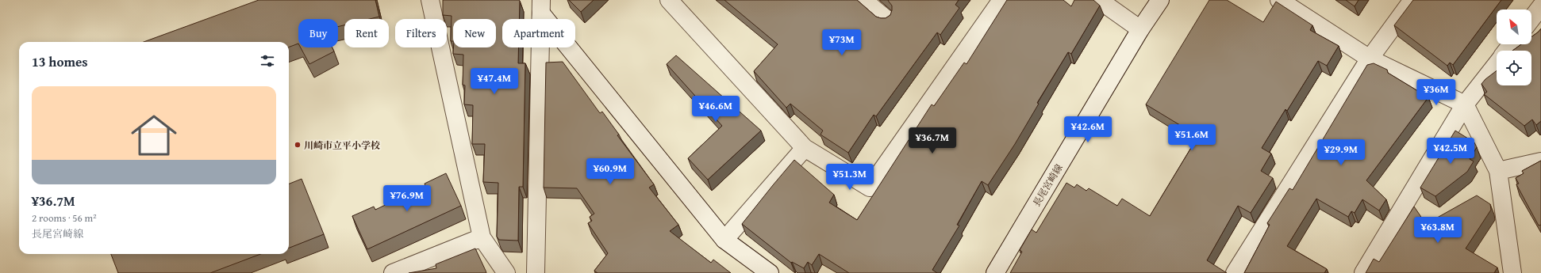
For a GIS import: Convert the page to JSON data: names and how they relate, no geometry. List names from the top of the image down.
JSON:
{
  "streets": {
    "street": ["長尾宮崎線"]
  },
  "places": ["川崎市立平小学校"],
  "north": "top left",
  "page": {
    "chip": [
      "Buy",
      "Rent",
      "Filters",
      "New",
      "Apartment"
    ],
    "price": [
      "¥73M",
      "¥47.4M",
      "¥36M",
      "¥46.6M",
      "¥42.6M",
      "¥51.6M",
      "¥36.7M",
      "¥42.5M",
      "¥29.9M",
      "¥60.9M",
      "¥51.3M",
      "¥76.9M",
      "¥63.8M"
    ],
    "heading": "13 homes",
    "list": [
      {
        "name": "¥36.7M",
        "note": "2 rooms · 56 m² · 長尾宮崎線"
      }
    ]
  }
}
